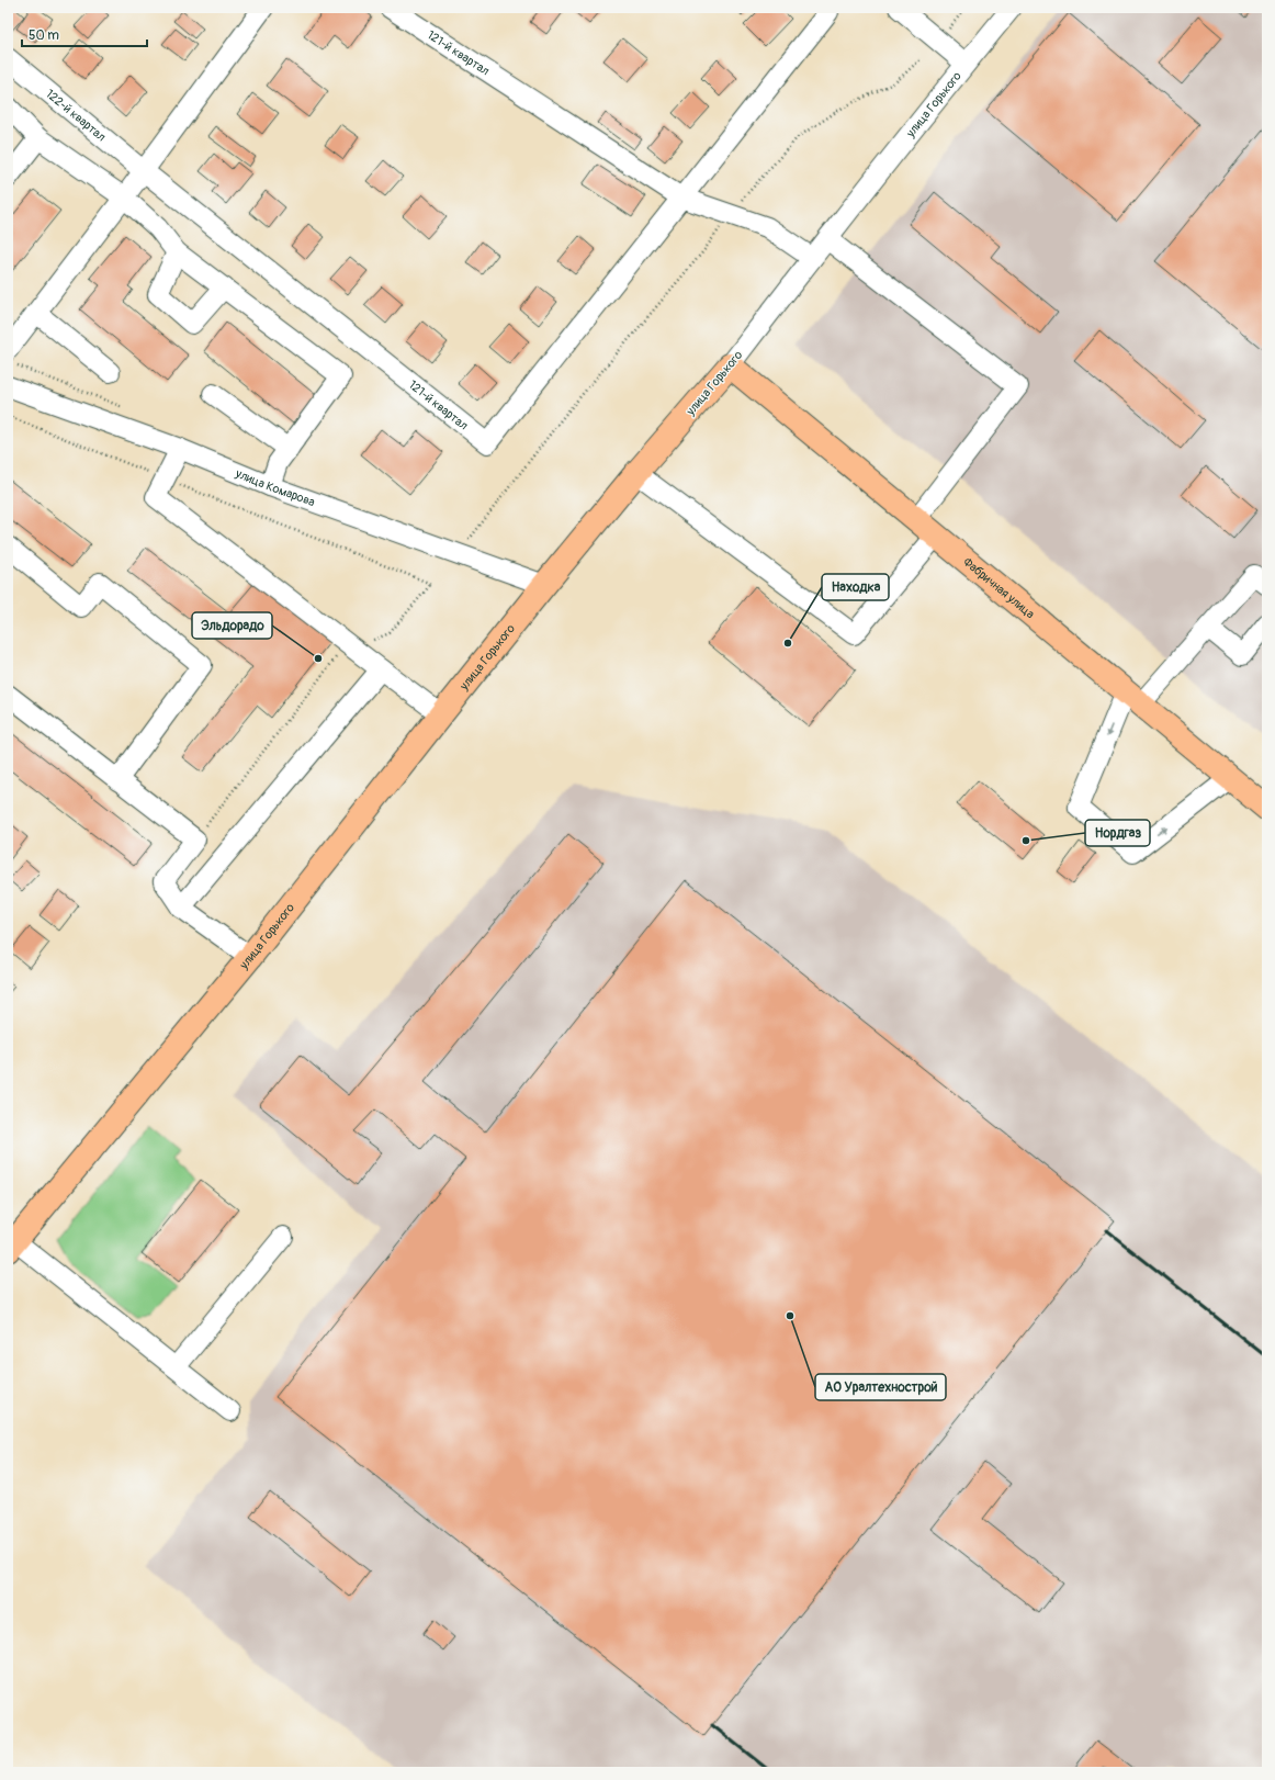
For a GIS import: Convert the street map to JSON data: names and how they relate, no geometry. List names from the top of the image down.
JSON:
{
  "streets": {
    "main road": ["улица Горького", "Фабричная улица"],
    "street": ["121-й квартал", "122-й квартал", "улица Комарова"]
  },
  "crossings": [
    ["121-й квартал", "122-й квартал"],
    ["улица Горького", "улица Комарова"],
    ["улица Горького", "Фабричная улица"]
  ],
  "places": [
    "Находка",
    "Эльдорадо",
    "Нордгаз",
    "АО Уралтехнострой"
  ],
  "scale_bar": "50 m"
}
